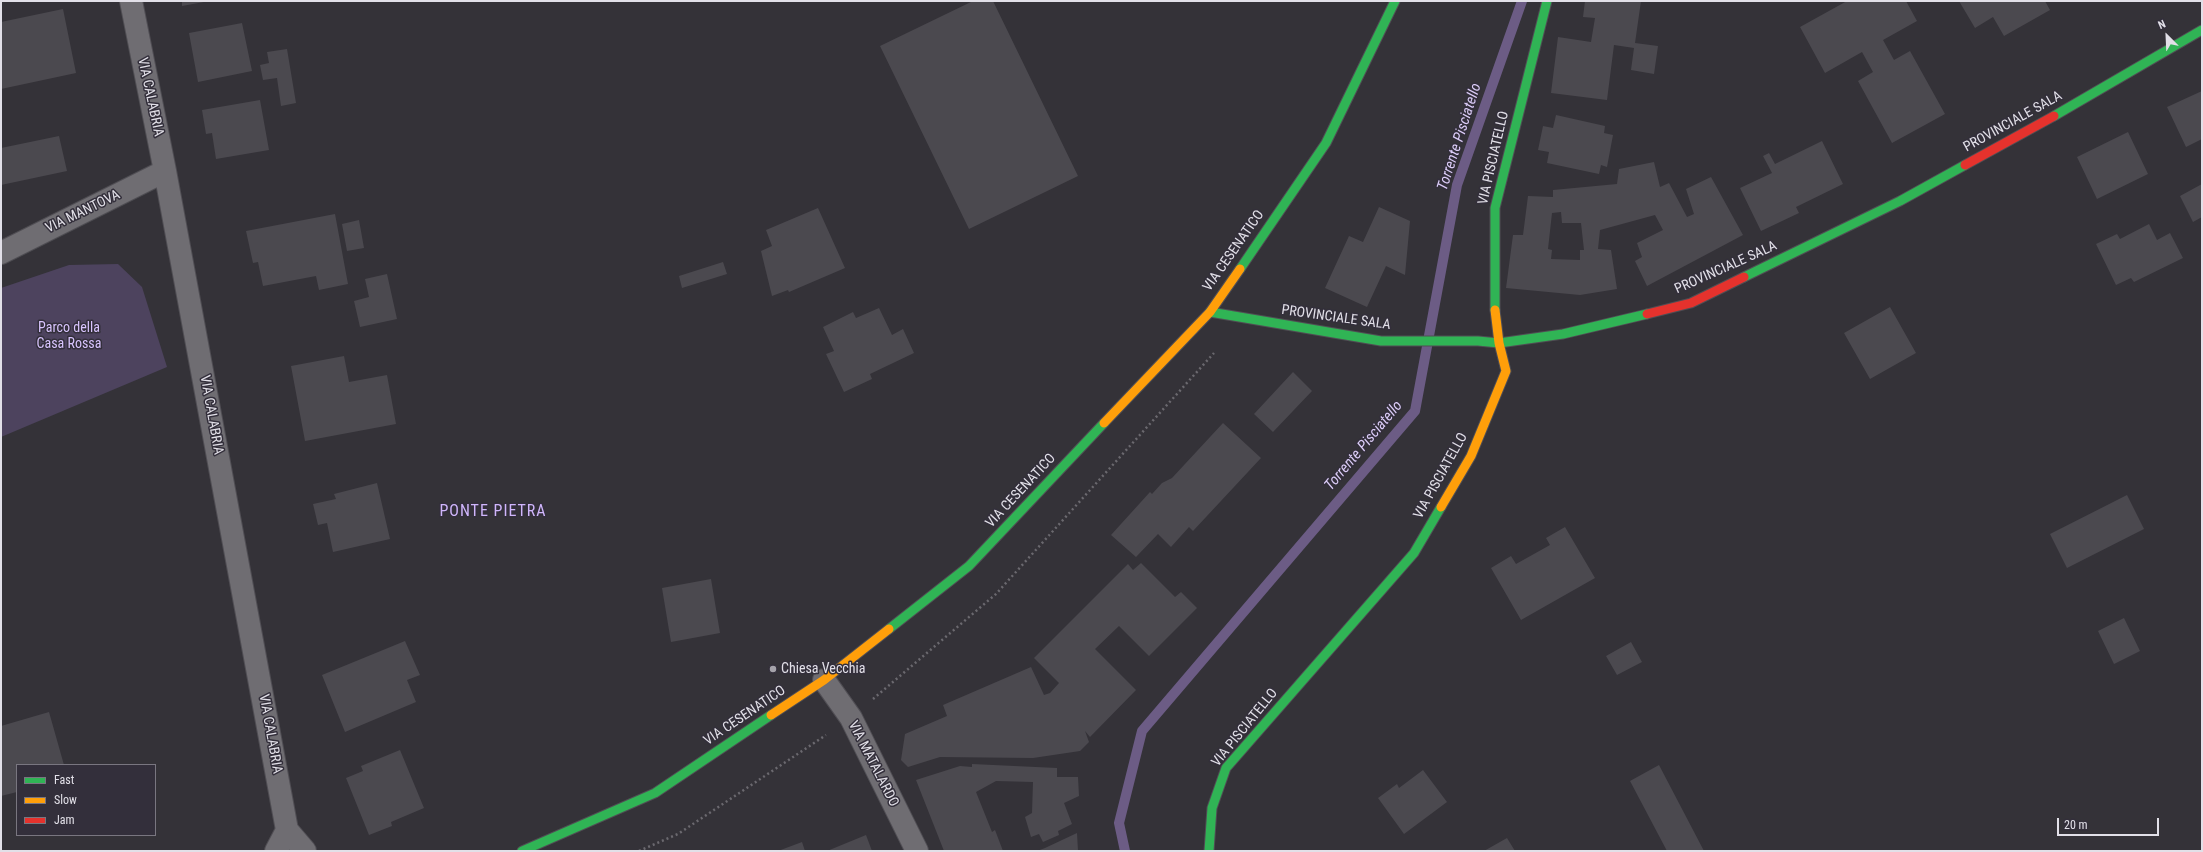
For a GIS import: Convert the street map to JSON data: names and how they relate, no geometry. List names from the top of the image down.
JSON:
{
  "streets": {
    "street": [
      "VIA CALABRIA",
      "PROVINCIALE SALA",
      "VIA PISCIATELLO",
      "VIA MANTOVA",
      "VIA CESENATICO",
      "VIA MATALARDO"
    ]
  },
  "crossings": [
    ["VIA CALABRIA", "VIA MANTOVA"],
    ["PROVINCIALE SALA", "VIA PISCIATELLO"],
    ["PROVINCIALE SALA", "VIA CESENATICO"],
    ["VIA CESENATICO", "VIA MATALARDO"]
  ],
  "districts": ["PONTE PIETRA"],
  "water": ["Torrente Pisciatello"],
  "parks": ["Parco della Casa Rossa"],
  "places": ["Chiesa Vecchia"],
  "legend": ["Fast", "Slow", "Jam"],
  "scale_bar": "20 m",
  "north": "top left"
}
